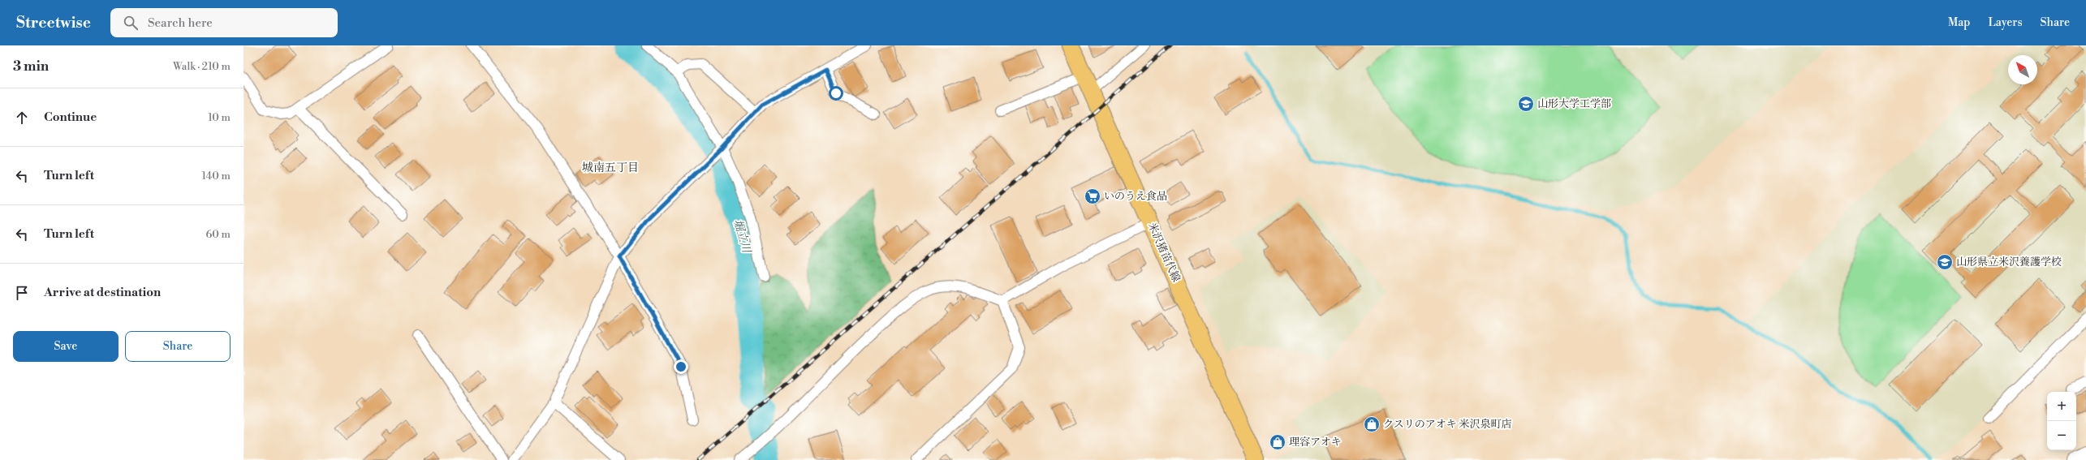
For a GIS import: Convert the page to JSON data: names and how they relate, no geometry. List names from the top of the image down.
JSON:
{
  "streets": {
    "main road": ["米沢猪苗代線"]
  },
  "districts": ["城南五丁目"],
  "water": ["堀立川"],
  "places": {
    "school or university": ["山形大学工学部", "山形県立米沢養護学校"],
    "supermarket": ["いのうえ食品"],
    "shop": ["クスリのアオキ 米沢泉町店", "理容アオキ"]
  },
  "north": "top left",
  "page": {
    "header": "Streetwise",
    "search": "Search here",
    "nav": ["Map", "Layers", "Share"],
    "heading": ["3 min", "Walk · 210 m"],
    "list": [
      ["Continue", "10 m"],
      ["Turn left", "140 m"],
      ["Turn left", "60 m"],
      "Arrive at destination"
    ],
    "buttons": ["Save", "Share"],
    "map_buttons": ["+", "−"]
  }
}
